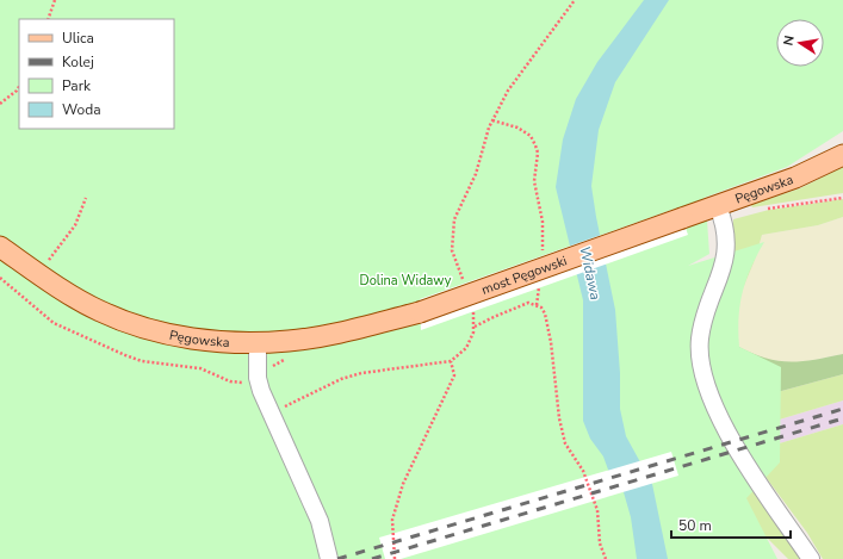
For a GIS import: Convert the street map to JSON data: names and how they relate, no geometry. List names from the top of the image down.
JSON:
{
  "streets": {
    "main road": ["Pęgowska", "most Pęgowski"]
  },
  "crossings": [
    ["Pęgowska", "most Pęgowski"]
  ],
  "water": ["Widawa"],
  "parks": ["Dolina Widawy"],
  "legend": [
    "Ulica",
    "Kolej",
    "Park",
    "Woda"
  ],
  "scale_bar": "50 m",
  "north": "left"
}
